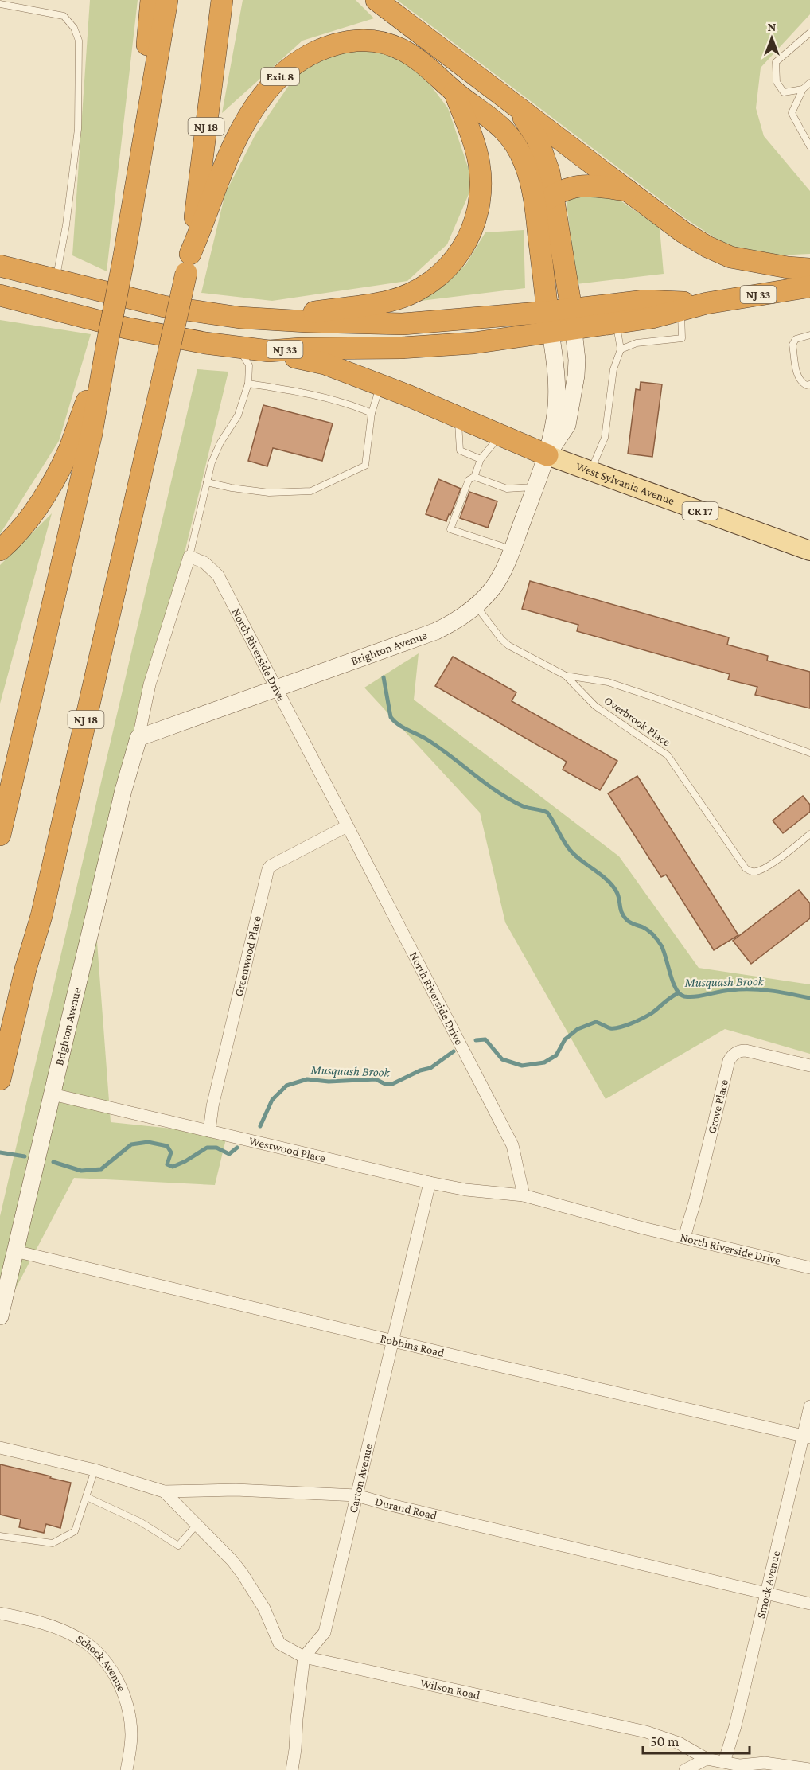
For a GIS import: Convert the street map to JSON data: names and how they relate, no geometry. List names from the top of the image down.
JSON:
{
  "streets": {
    "highway": ["Exit 8", "NJ 18", "NJ 33"],
    "main road": ["West Sylvania Avenue", "CR 17"],
    "street": [
      "Brighton Avenue",
      "North Riverside Drive",
      "Greenwood Place",
      "Grove Place",
      "Westwood Place",
      "Robbins Road",
      "Carton Avenue",
      "Durand Road",
      "Smock Avenue",
      "Schock Avenue",
      "Wilson Road"
    ],
    "lane": ["Overbrook Place"]
  },
  "crossings": [
    ["Exit 8", "NJ 18"],
    ["NJ 33", "Brighton Avenue"],
    ["West Sylvania Avenue", "Brighton Avenue"],
    ["Brighton Avenue", "North Riverside Drive"],
    ["Brighton Avenue", "Overbrook Place"],
    ["Brighton Avenue", "Westwood Place"],
    ["Brighton Avenue", "Robbins Road"],
    ["North Riverside Drive", "Greenwood Place"],
    ["North Riverside Drive", "Grove Place"],
    ["North Riverside Drive", "Westwood Place"],
    ["Greenwood Place", "Westwood Place"],
    ["Westwood Place", "Carton Avenue"],
    ["Robbins Road", "Carton Avenue"],
    ["Robbins Road", "Smock Avenue"],
    ["Carton Avenue", "Durand Road"],
    ["Carton Avenue", "Wilson Road"],
    ["Durand Road", "Smock Avenue"],
    ["Durand Road", "Wilson Road"],
    ["Smock Avenue", "Wilson Road"]
  ],
  "water": ["Musquash Brook"],
  "scale_bar": "50 m",
  "north": "top"
}
